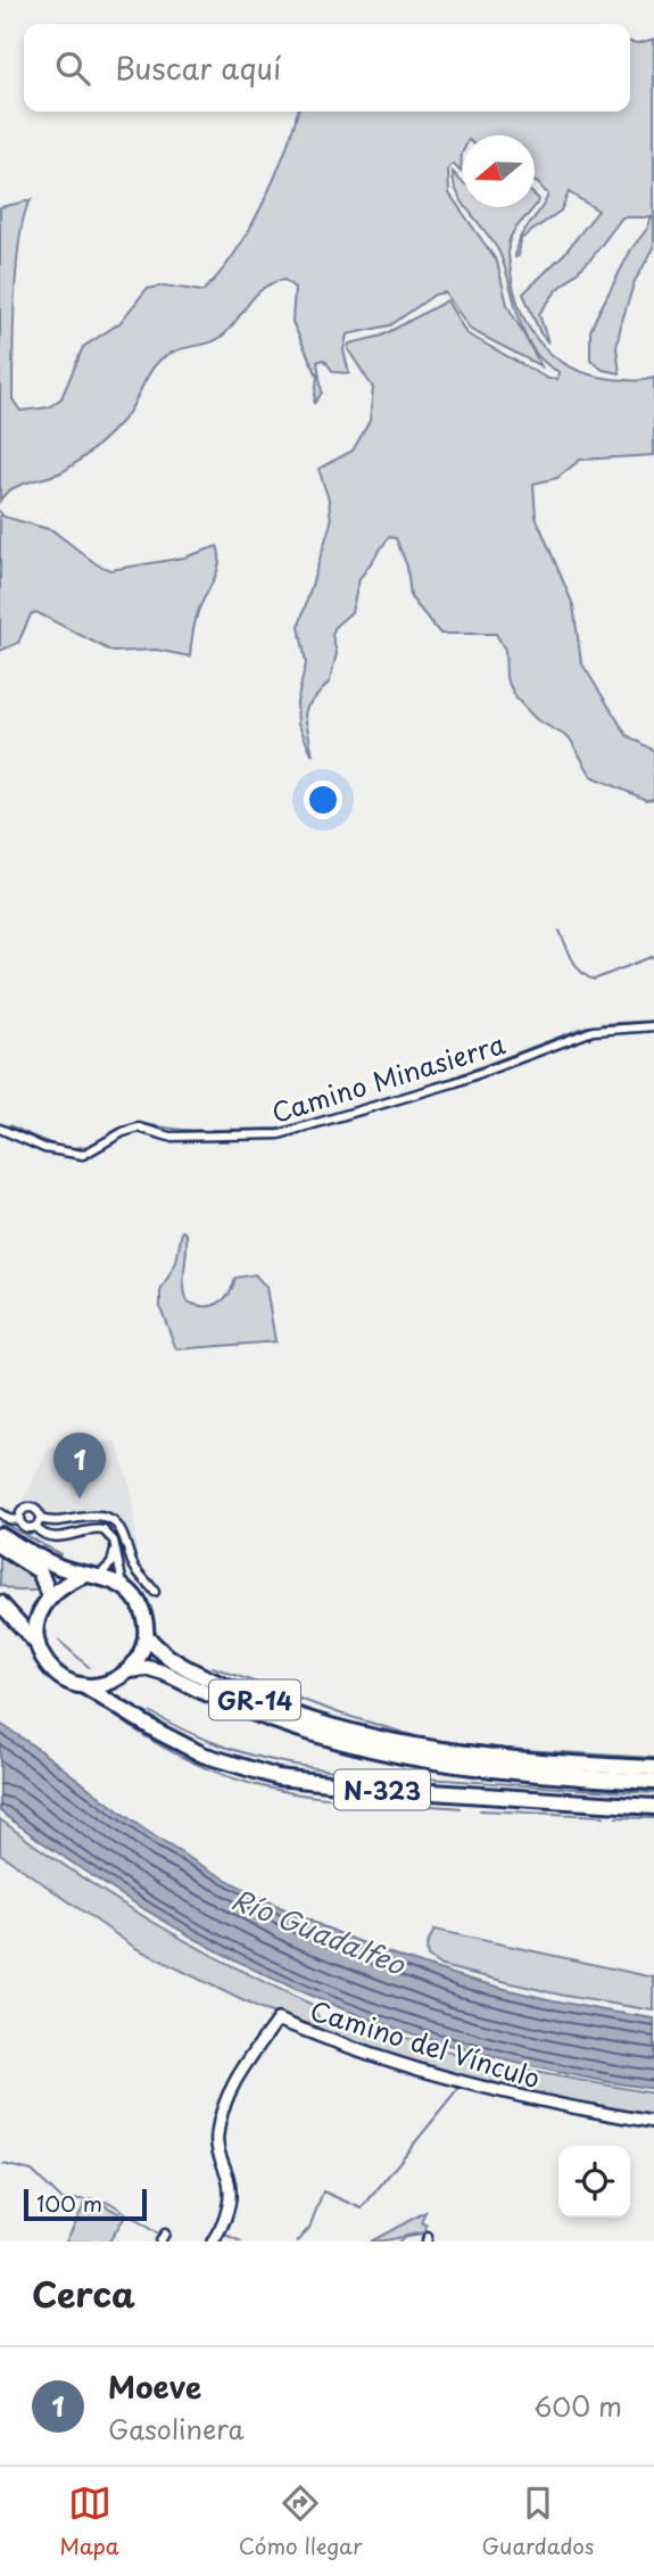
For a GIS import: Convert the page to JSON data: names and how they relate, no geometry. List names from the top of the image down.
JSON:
{
  "streets": {
    "highway": ["GR-14", "N-323"],
    "street": ["Camino Minasierra", "Camino del Vínculo"]
  },
  "crossings": [
    ["GR-14", "N-323"]
  ],
  "water": ["Río Guadalfeo"],
  "scale_bar": "100 m",
  "north": "left",
  "page": {
    "search": "Buscar aquí",
    "pins": "1",
    "scale": "100 m",
    "heading": "Cerca",
    "list": [
      {
        "mark": "1",
        "name": "Moeve",
        "note": "Gasolinera",
        "value": "600 m"
      }
    ],
    "nav": ["Mapa", "Cómo llegar", "Guardados"]
  }
}
